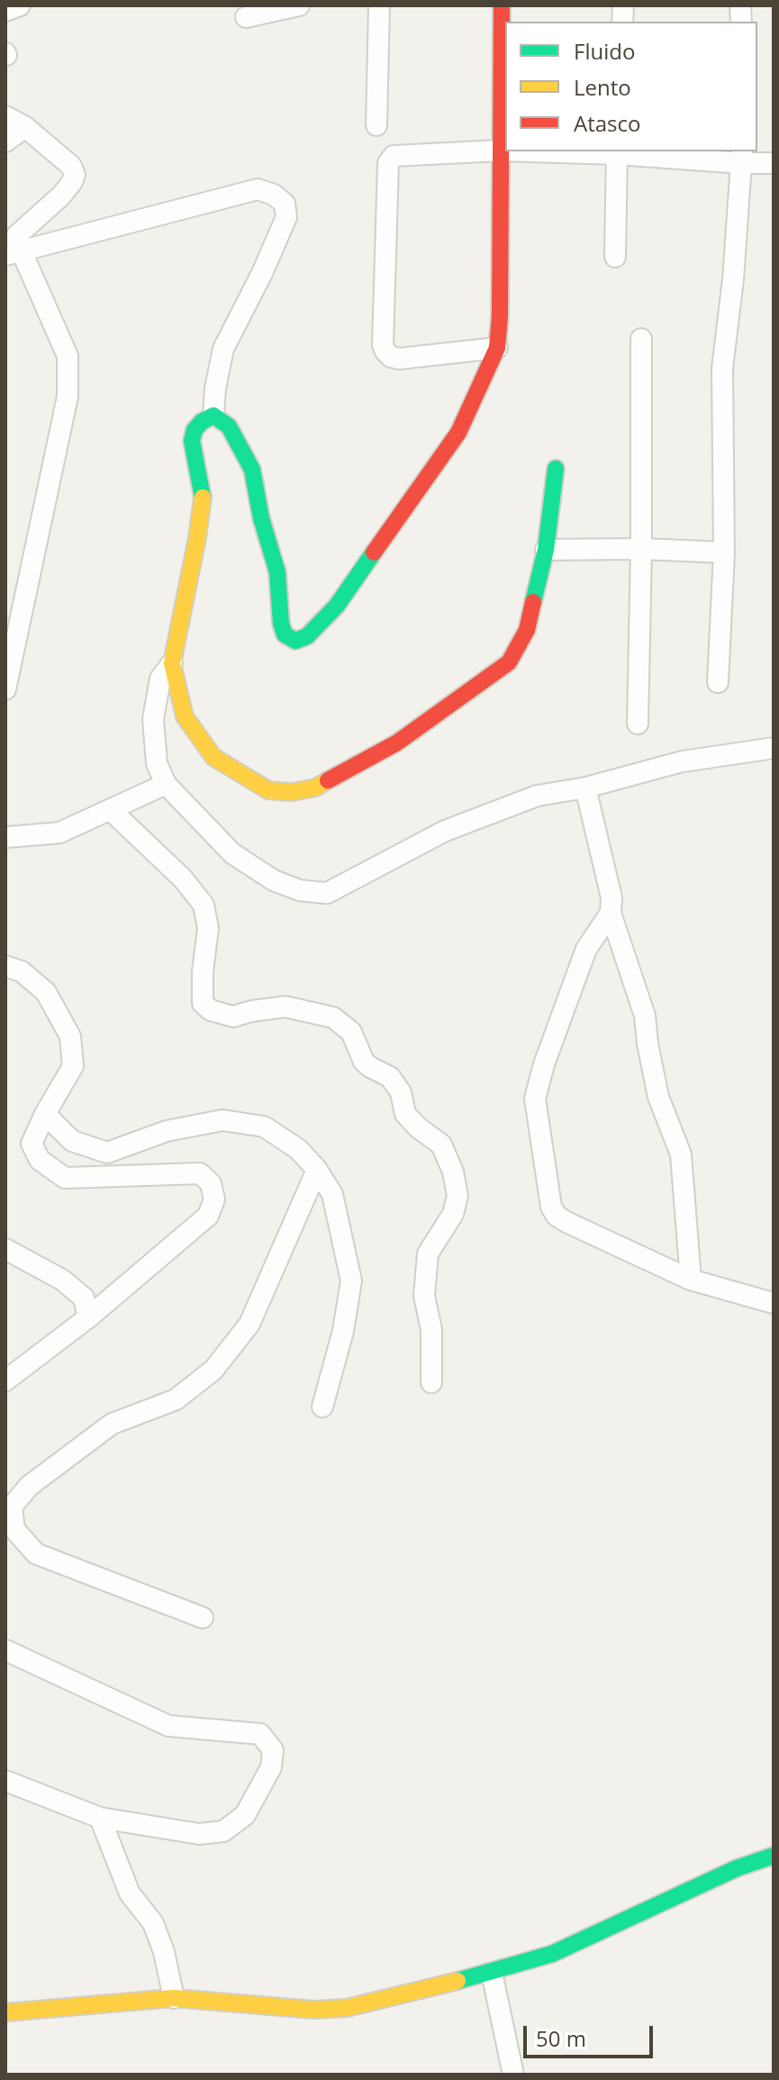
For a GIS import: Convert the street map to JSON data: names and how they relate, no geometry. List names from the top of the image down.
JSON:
{
  "legend": ["Fluido", "Lento", "Atasco"],
  "scale_bar": "50 m"
}
